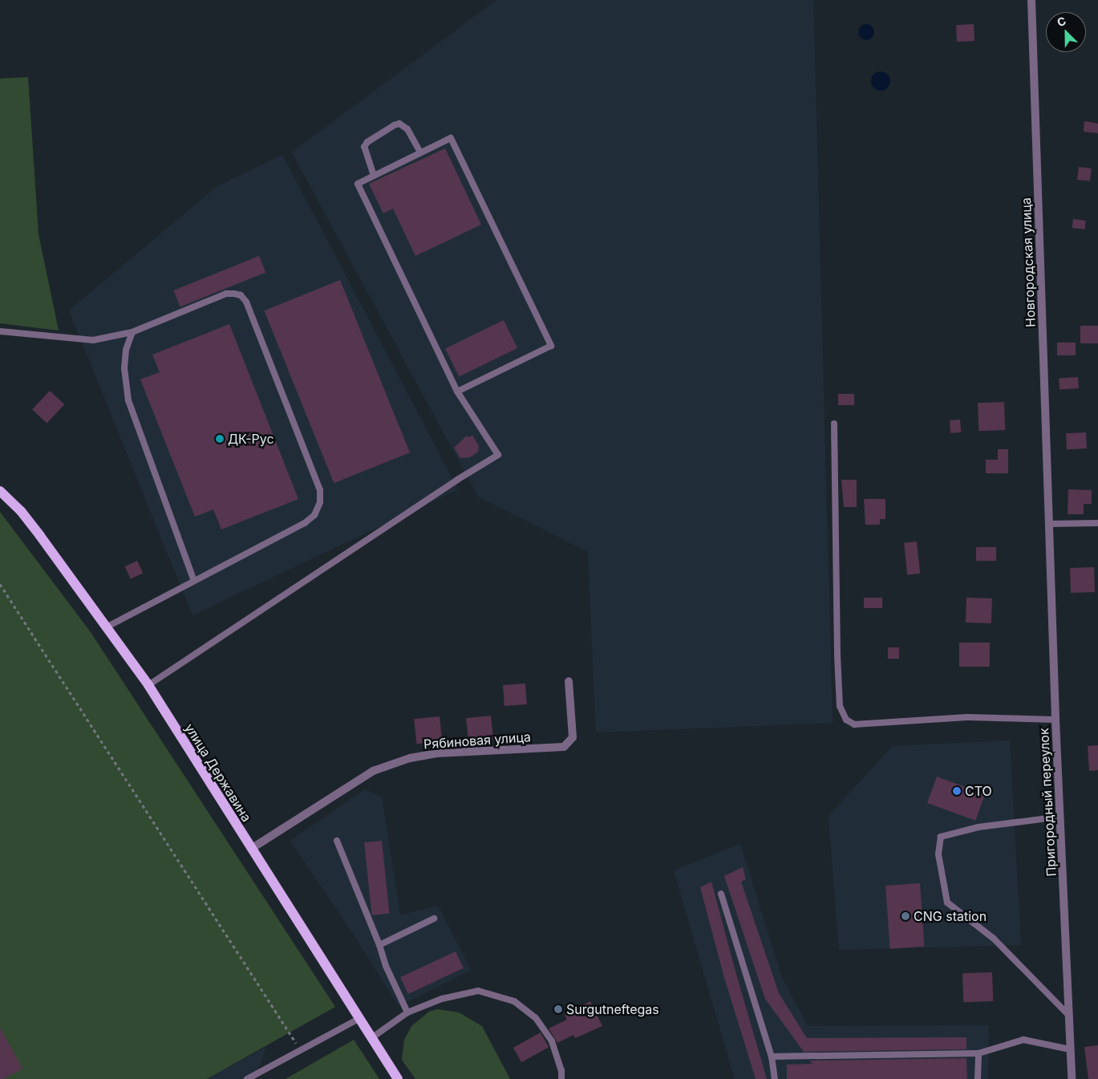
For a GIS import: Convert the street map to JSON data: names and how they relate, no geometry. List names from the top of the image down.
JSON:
{
  "streets": {
    "main road": ["улица Державина"],
    "street": ["Новгородская улица", "Рябиновая улица", "Пригородный переулок"]
  },
  "crossings": [
    ["Новгородская улица", "Пригородный переулок"],
    ["Рябиновая улица", "улица Державина"]
  ],
  "places": [
    "ДК-Рус",
    "СТО",
    "CNG station",
    "Surgutneftegas"
  ],
  "north": "top left"
}
